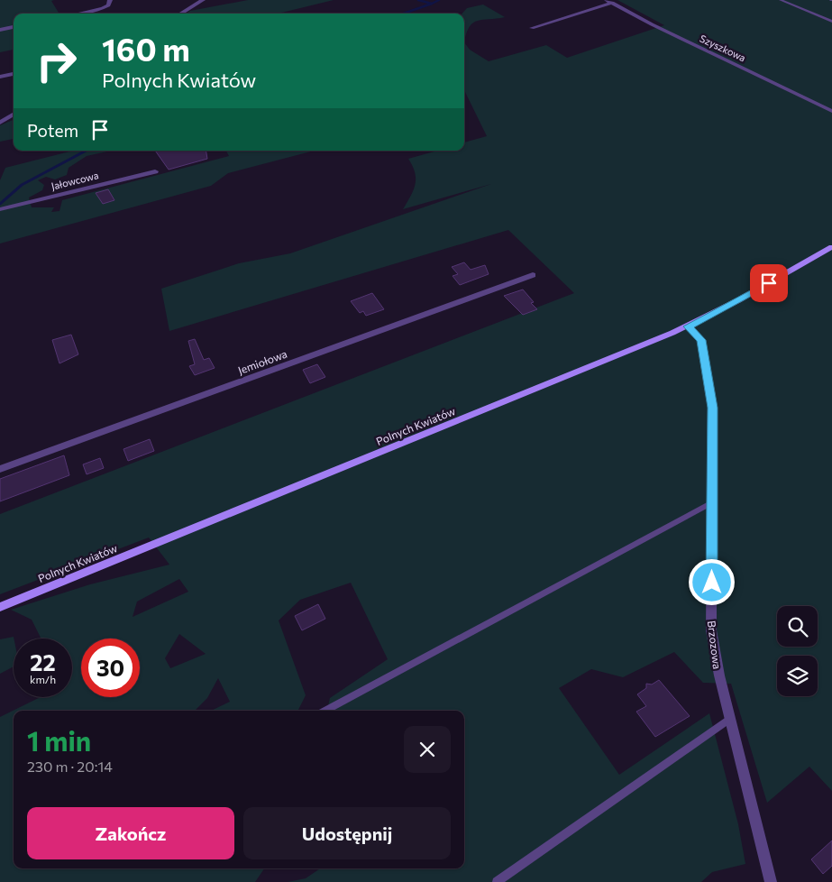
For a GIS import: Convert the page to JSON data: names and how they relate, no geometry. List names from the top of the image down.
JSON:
{
  "streets": {
    "street": [
      "Szyszkowa",
      "Jałowcowa",
      "Jemiołowa",
      "Polnych Kwiatów",
      "Brzozowa"
    ]
  },
  "crossings": [
    ["Polnych Kwiatów", "Brzozowa"]
  ],
  "page": {
    "turn": ["160 m", "Polnych Kwiatów"],
    "then": "Potem",
    "speed": "22 km/h",
    "limit": "30",
    "heading": ["1 min", "230 m · 20:14"],
    "buttons": ["Zakończ", "Udostępnij"]
  }
}
